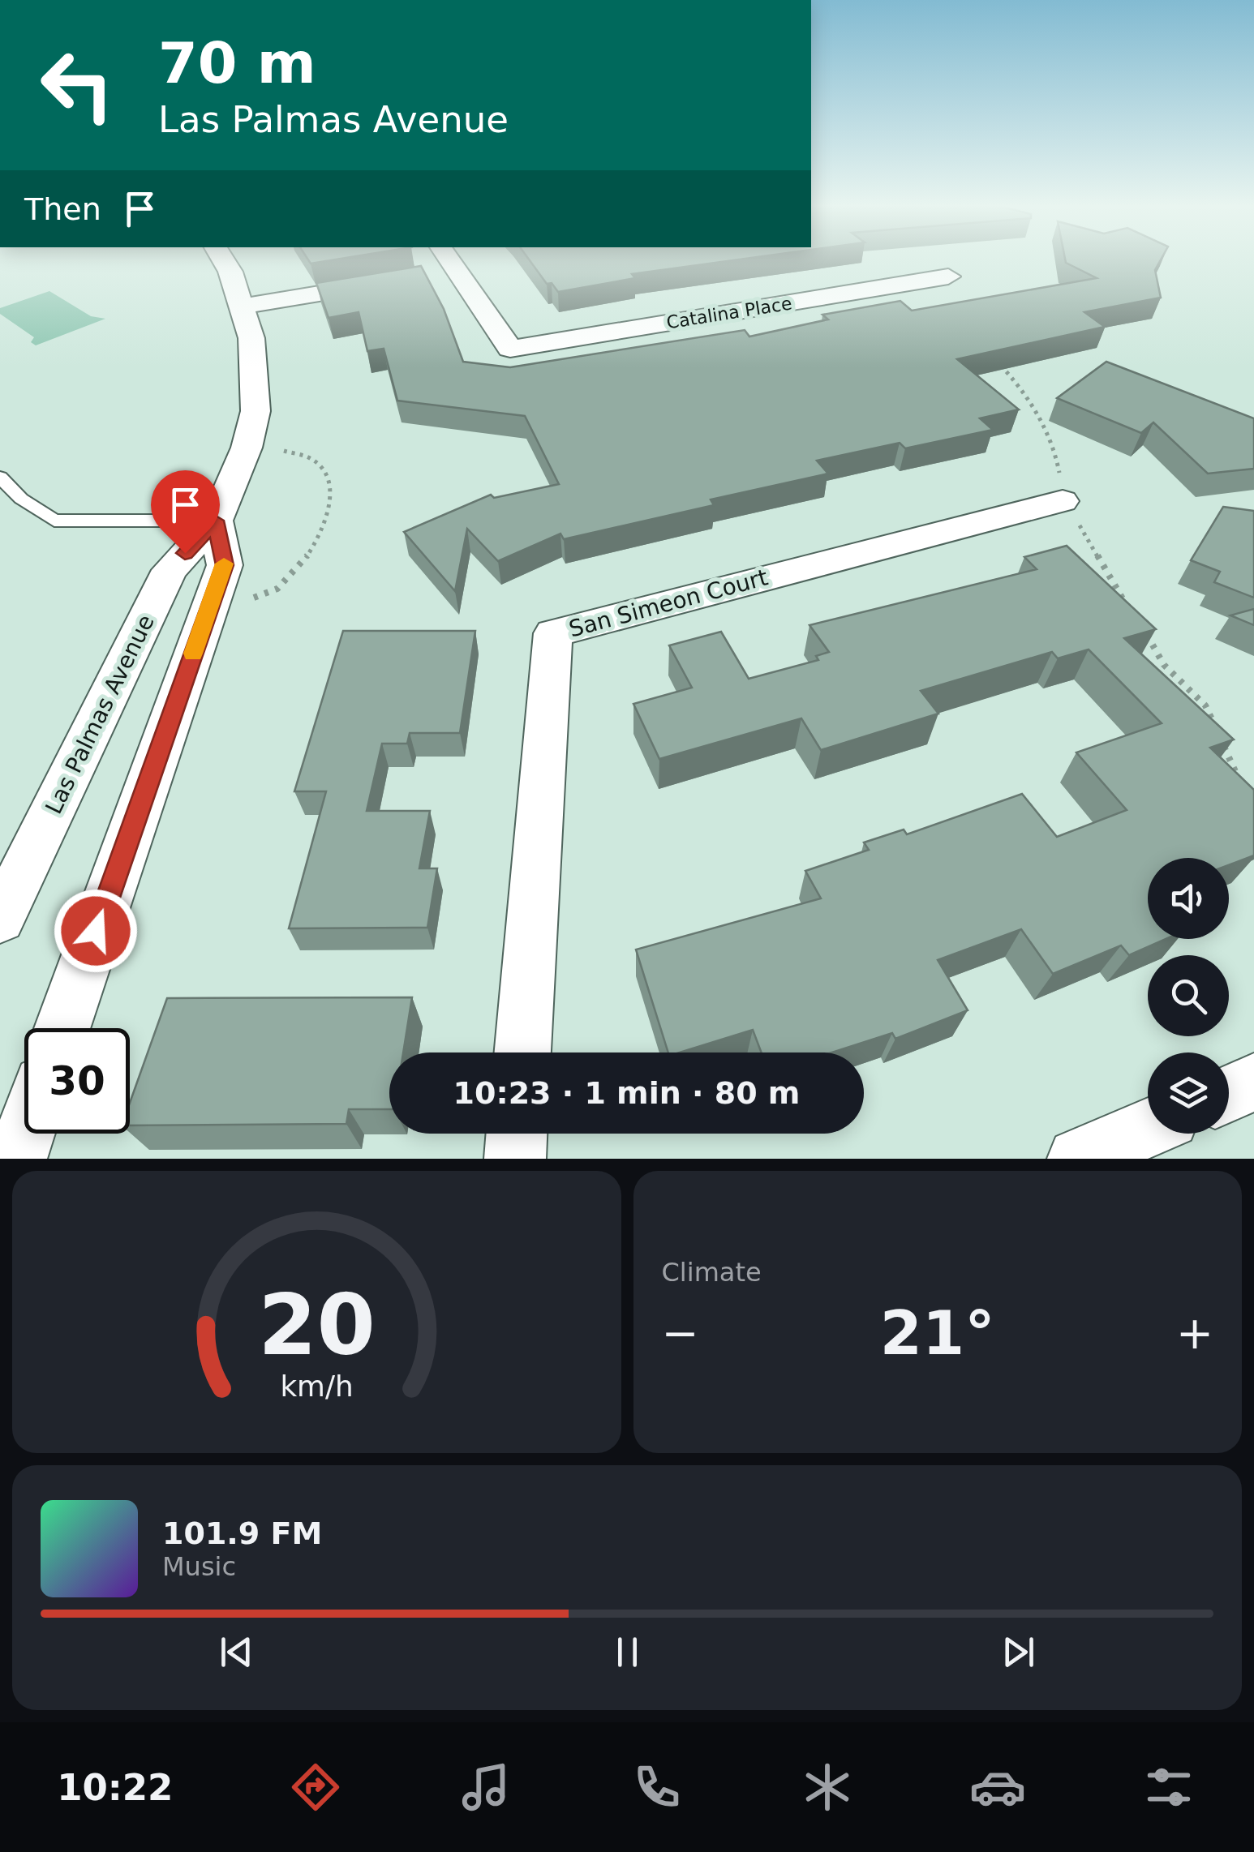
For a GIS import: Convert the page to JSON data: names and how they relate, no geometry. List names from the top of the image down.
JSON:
{
  "streets": {
    "street": ["Catalina Place", "San Simeon Court", "Las Palmas Avenue"]
  },
  "page": {
    "turn": ["70 m", "Las Palmas Avenue"],
    "then": "Then",
    "limit": "30",
    "trip": "10:23 · 1 min · 80 m",
    "tile": "Climate",
    "heat": ["−", "21°", "+"],
    "song": ["101.9 FM", "Music"],
    "tabs": "10:22",
    "gauge": ["20", "km/h"]
  }
}
